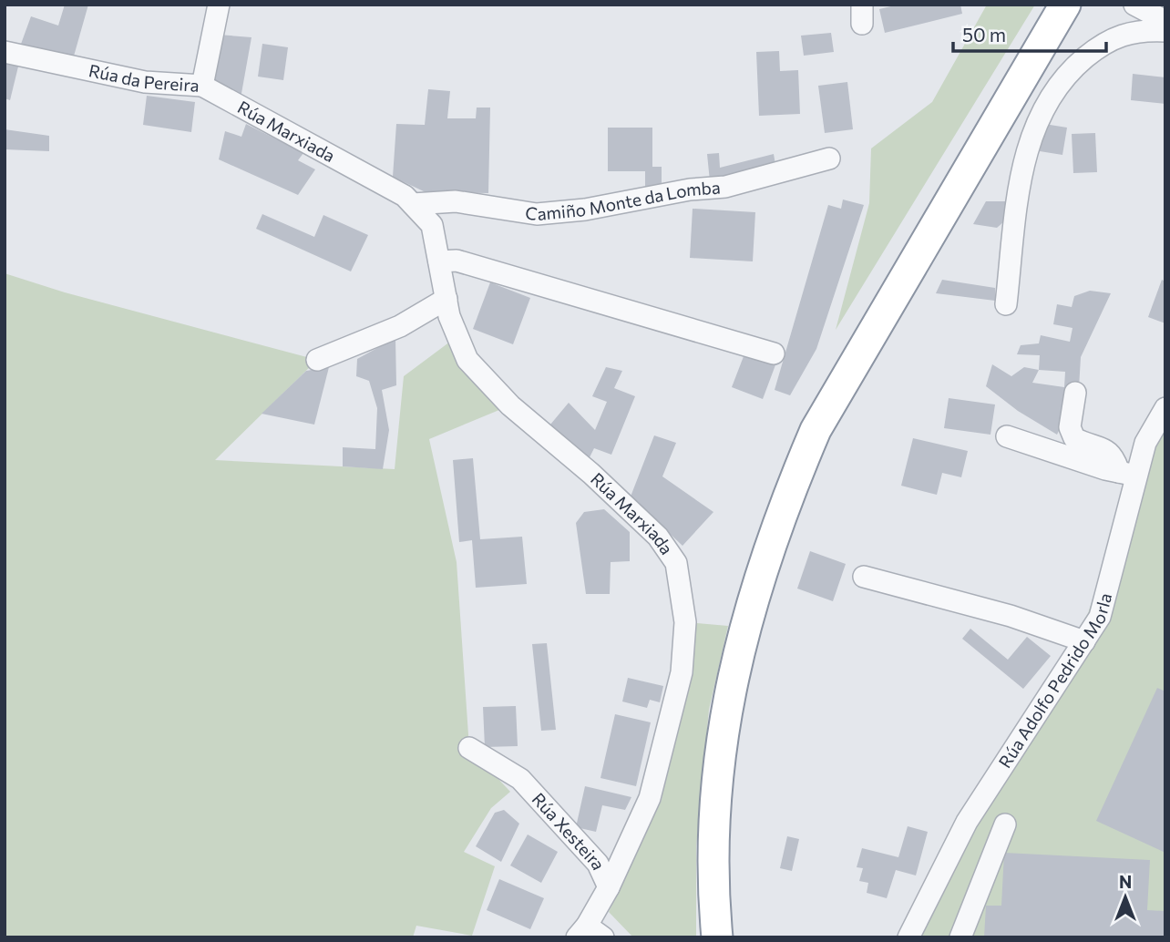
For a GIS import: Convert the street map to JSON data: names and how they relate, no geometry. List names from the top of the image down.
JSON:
{
  "streets": {
    "street": [
      "Rúa da Pereira",
      "Rúa Marxiada",
      "Camiño Monte da Lomba",
      "Rúa Adolfo Pedrido Morla",
      "Rúa Xesteira"
    ]
  },
  "crossings": [
    ["Rúa da Pereira", "Rúa Marxiada"],
    ["Rúa Marxiada", "Camiño Monte da Lomba"],
    ["Rúa Marxiada", "Rúa Xesteira"]
  ],
  "scale_bar": "50 m",
  "north": "top"
}
